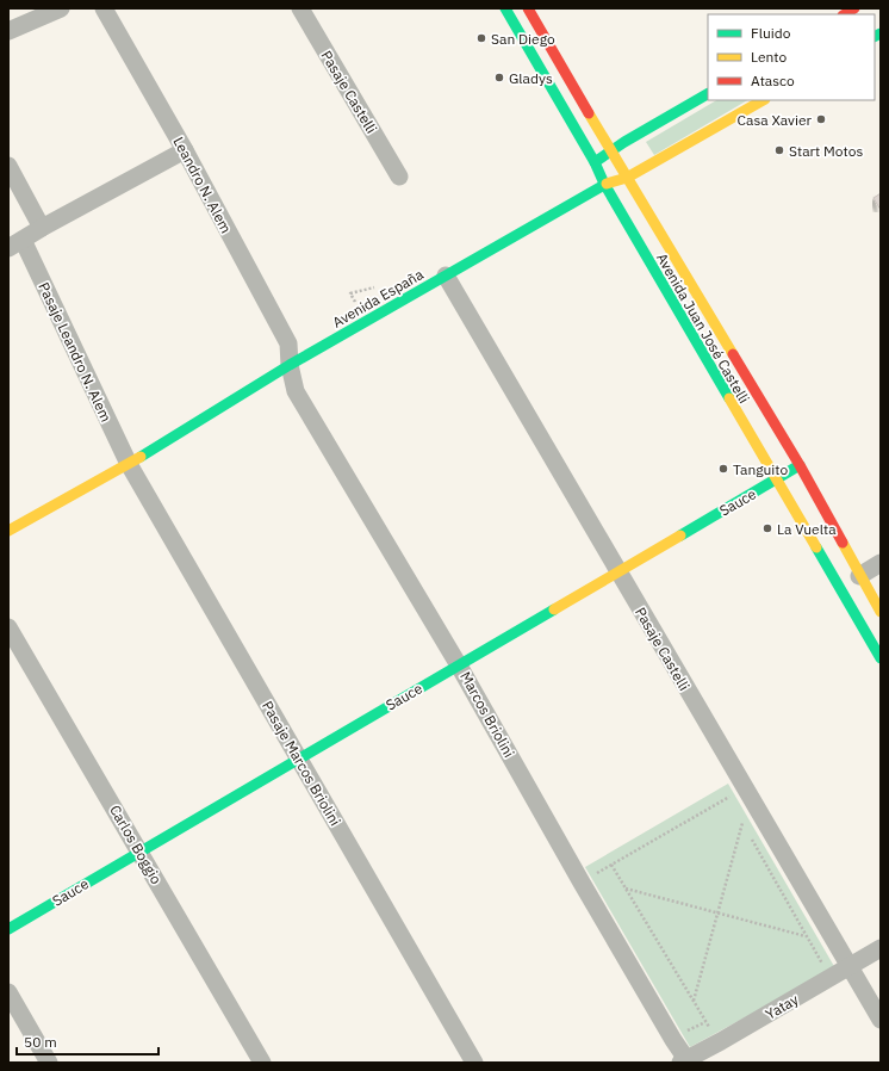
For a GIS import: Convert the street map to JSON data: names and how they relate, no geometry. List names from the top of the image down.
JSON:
{
  "streets": {
    "main road": ["Avenida España", "Avenida Juan José Castelli", "Sauce"],
    "street": [
      "Pasaje Castelli",
      "Leandro N. Alem",
      "Pasaje Leandro N. Alem",
      "Marcos Briolini",
      "Pasaje Marcos Briolini",
      "Carlos Boggio",
      "Yatay"
    ]
  },
  "crossings": [
    ["Pasaje Castelli", "Avenida España"],
    ["Pasaje Castelli", "Sauce"],
    ["Pasaje Castelli", "Yatay"],
    ["Leandro N. Alem", "Avenida España"],
    ["Leandro N. Alem", "Marcos Briolini"],
    ["Avenida España", "Avenida Juan José Castelli"],
    ["Avenida España", "Pasaje Leandro N. Alem"],
    ["Avenida España", "Marcos Briolini"],
    ["Avenida España", "Pasaje Marcos Briolini"],
    ["Avenida Juan José Castelli", "Sauce"],
    ["Pasaje Leandro N. Alem", "Pasaje Marcos Briolini"],
    ["Sauce", "Marcos Briolini"],
    ["Sauce", "Pasaje Marcos Briolini"],
    ["Sauce", "Carlos Boggio"],
    ["Marcos Briolini", "Yatay"]
  ],
  "places": [
    "San Diego",
    "Gladys",
    "Casa Xavier",
    "Start Motos",
    "Tanguito",
    "La Vuelta"
  ],
  "legend": ["Fluido", "Lento", "Atasco"],
  "scale_bar": "50 m"
}
